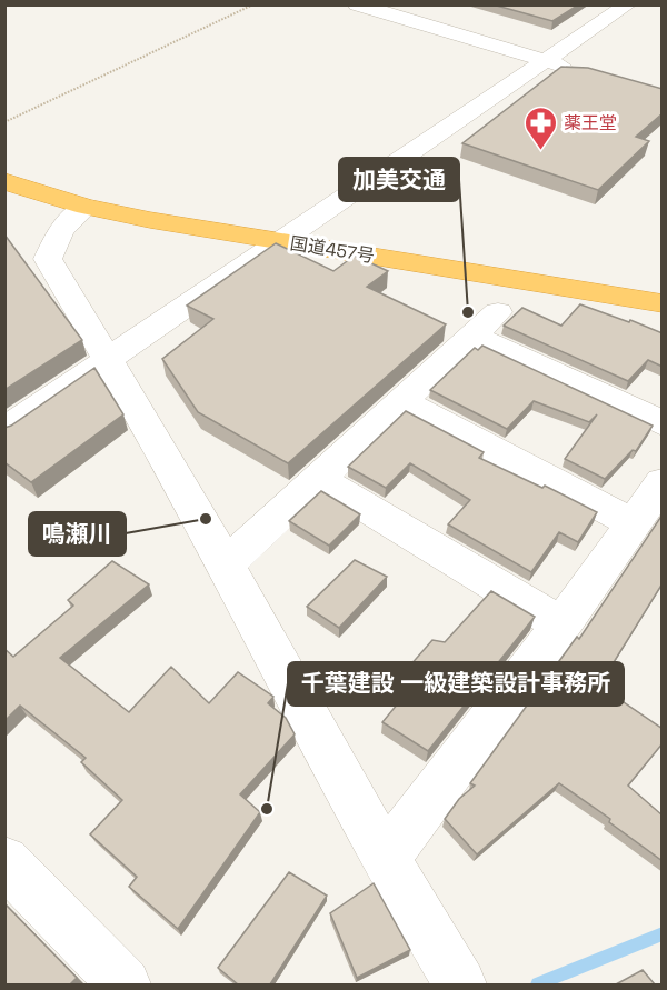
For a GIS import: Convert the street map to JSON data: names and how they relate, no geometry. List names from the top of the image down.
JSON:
{
  "streets": {
    "highway": ["国道457号"]
  },
  "places": {
    "pharmacy": ["薬王堂"],
    "other": ["加美交通", "鳴瀬川", "千葉建設 一級建築設計事務所"]
  }
}
